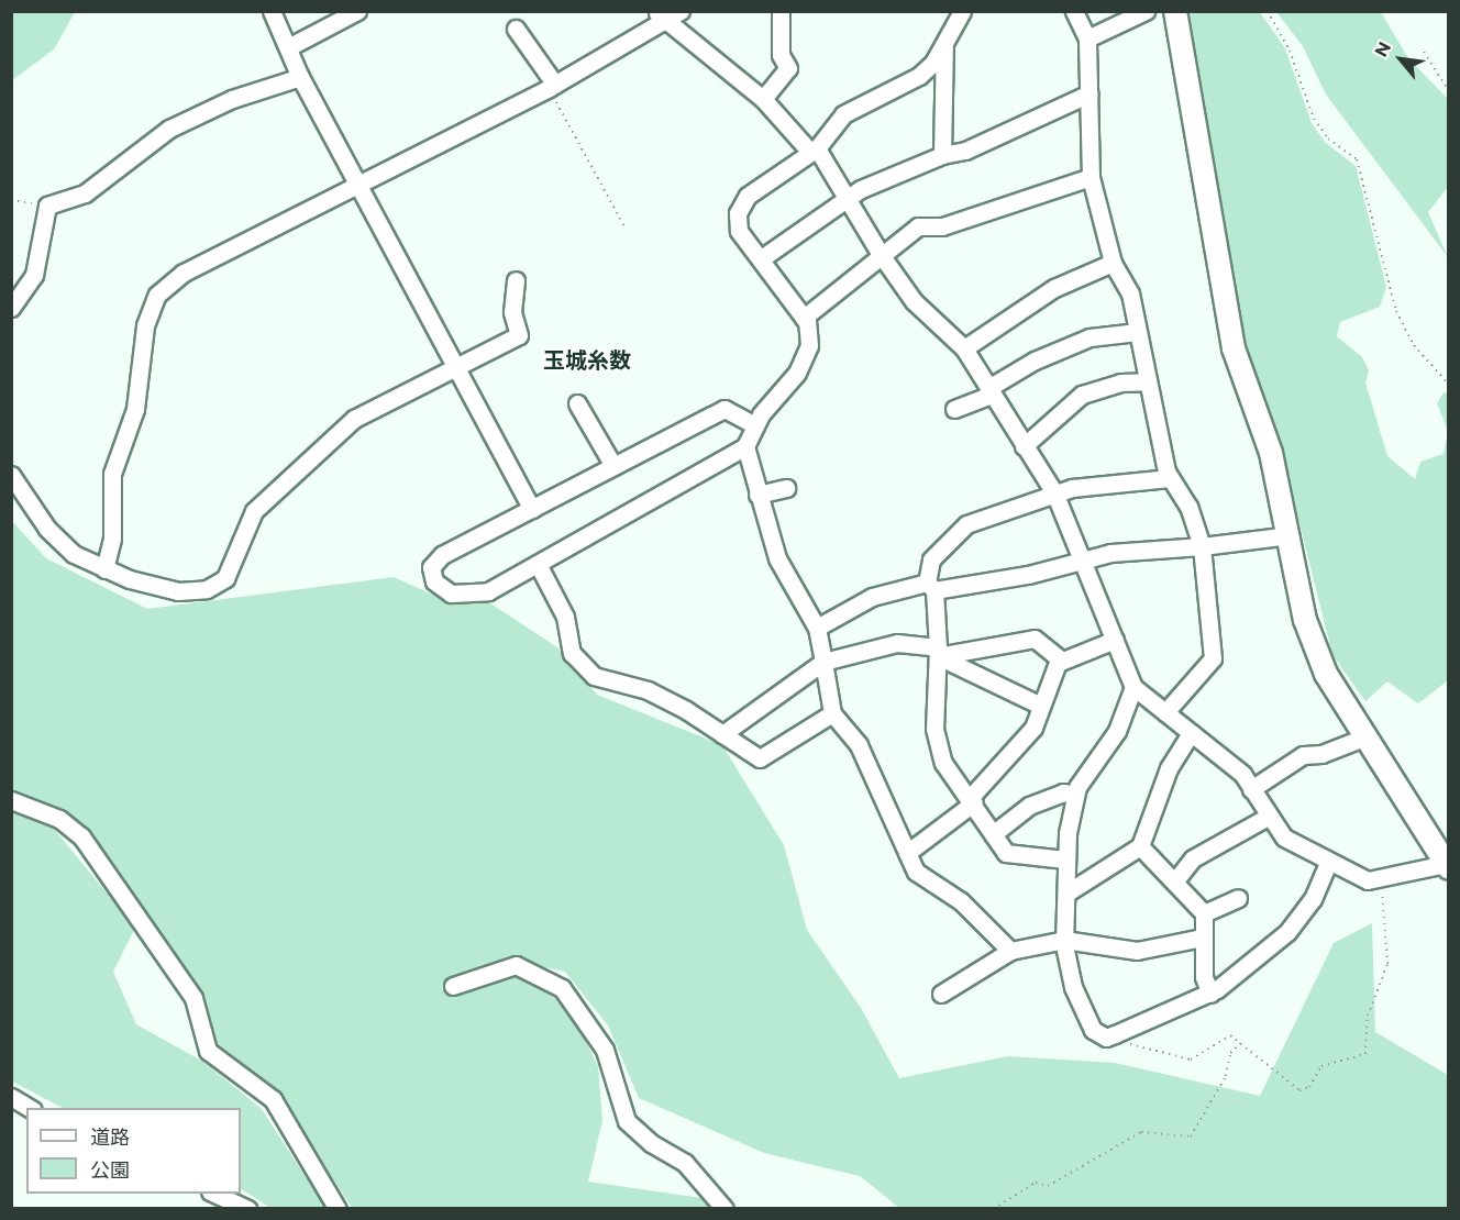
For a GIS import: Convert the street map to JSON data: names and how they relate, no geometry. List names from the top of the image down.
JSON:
{
  "districts": ["玉城糸数"],
  "legend": ["道路", "公園"],
  "north": "top left"
}
